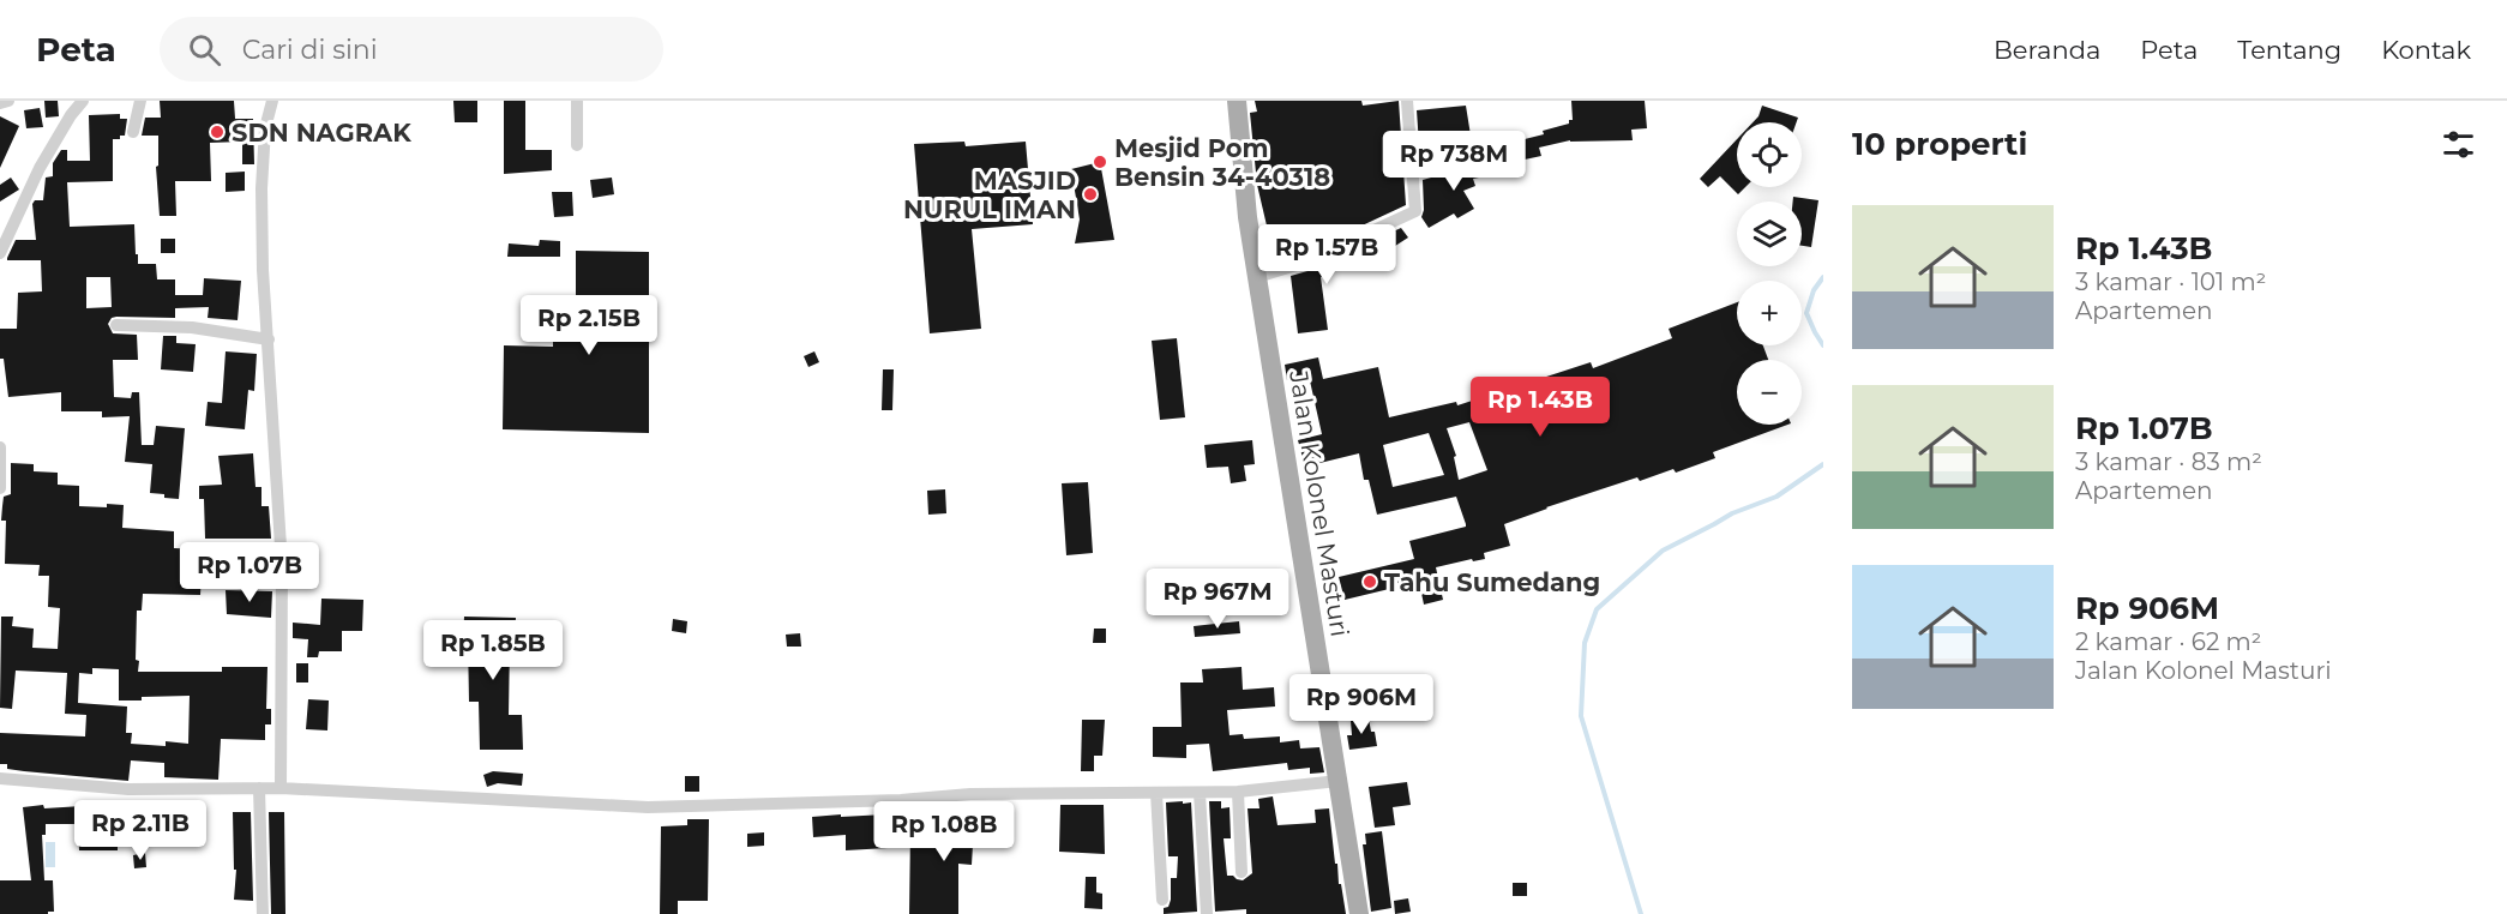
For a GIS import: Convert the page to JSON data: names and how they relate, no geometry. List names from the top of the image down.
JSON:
{
  "streets": {
    "main road": ["Jalan Kolonel Masturi"]
  },
  "places": [
    "SDN NAGRAK",
    "Mesjid Pom Bensin 34-40318",
    "MASJID NURUL IMAN",
    "Tahu Sumedang"
  ],
  "page": {
    "header": "Peta",
    "search": "Cari di sini",
    "nav": [
      "Beranda",
      "Peta",
      "Tentang",
      "Kontak"
    ],
    "heading": "10 properti",
    "map_buttons": ["+", "−"],
    "price": [
      "Rp 738M",
      "Rp 1.57B",
      "Rp 2.15B",
      "Rp 1.43B",
      "Rp 1.07B",
      "Rp 967M",
      "Rp 1.85B",
      "Rp 906M",
      "Rp 2.11B",
      "Rp 1.08B"
    ],
    "list": [
      {
        "name": "Rp 1.43B",
        "note": "3 kamar · 101 m² · Apartemen"
      },
      {
        "name": "Rp 1.07B",
        "note": "3 kamar · 83 m² · Apartemen"
      },
      {
        "name": "Rp 906M",
        "note": "2 kamar · 62 m² · Jalan Kolonel Masturi"
      }
    ]
  }
}
